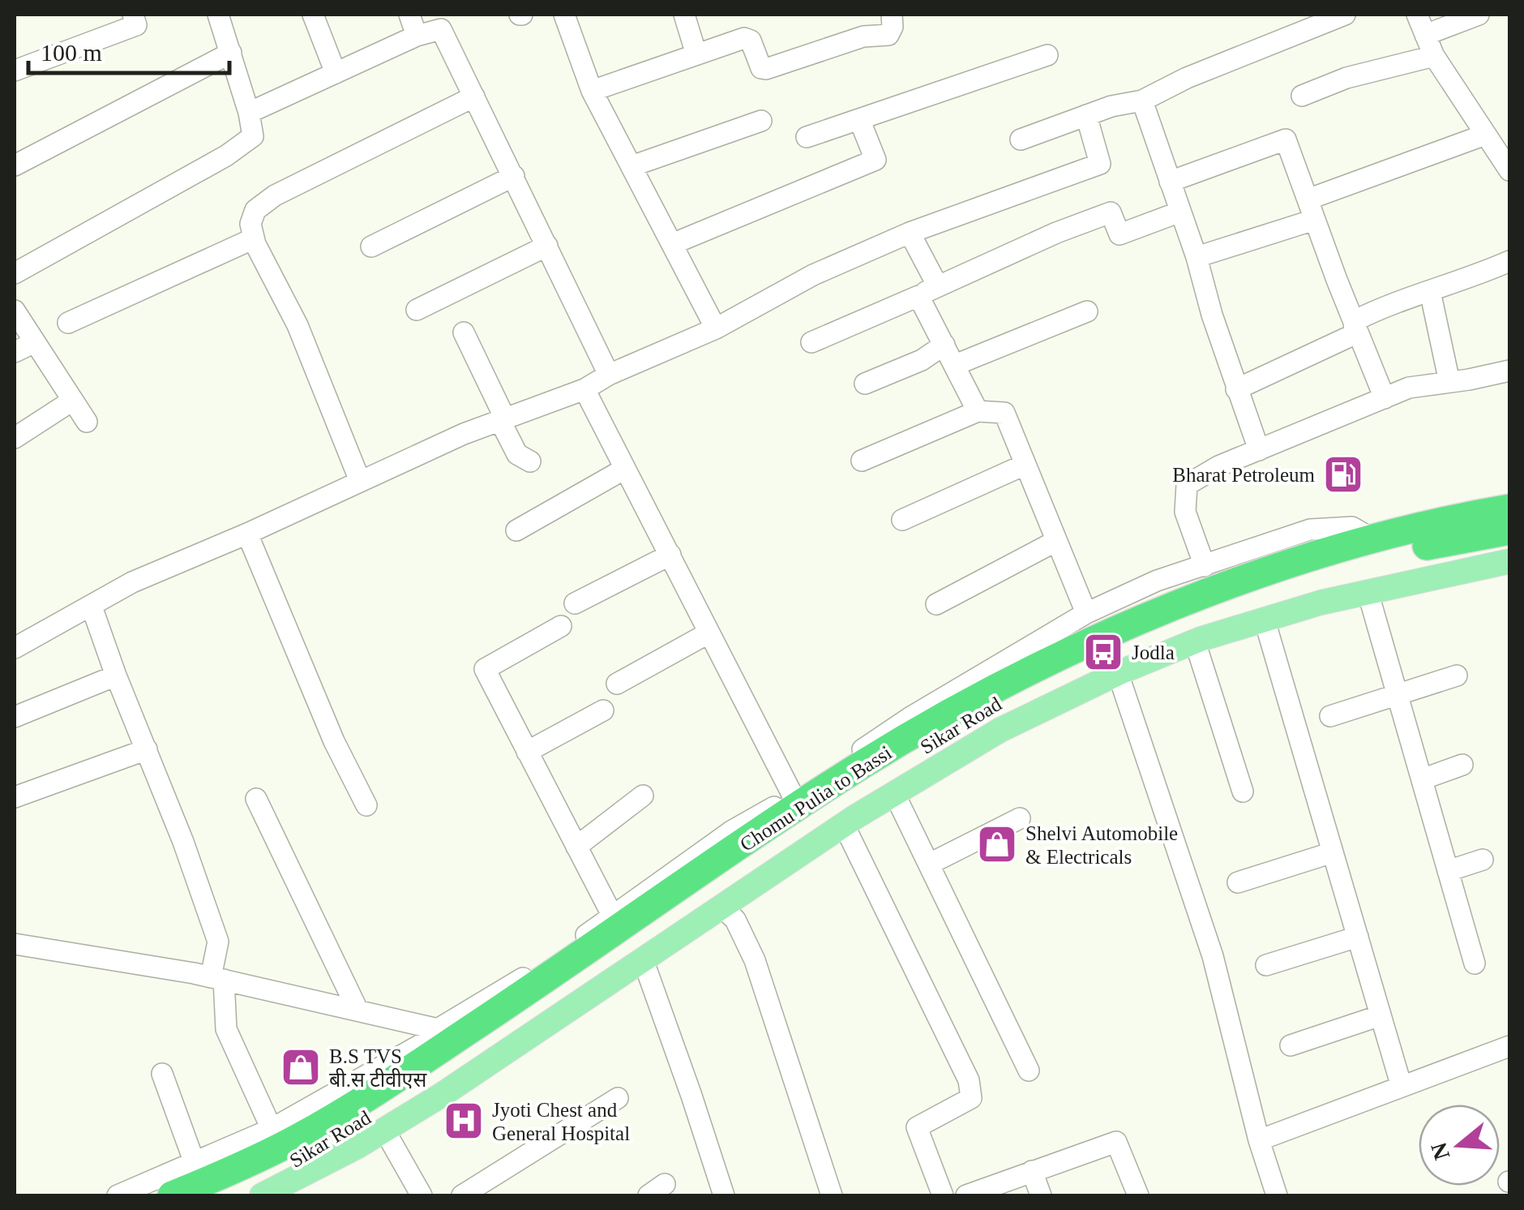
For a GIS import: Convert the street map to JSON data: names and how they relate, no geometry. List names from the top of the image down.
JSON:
{
  "streets": {
    "highway": ["Sikar Road", "Chomu Pulia to Bassi"]
  },
  "places": {
    "fuel station": ["Bharat Petroleum"],
    "bus stop": ["Jodla"],
    "shop": ["Shelvi Automobile & Electricals", "B.S TVS बी.स टीवीएस"],
    "hospital": ["Jyoti Chest and General Hospital"]
  },
  "scale_bar": "100 m",
  "north": "left"
}
